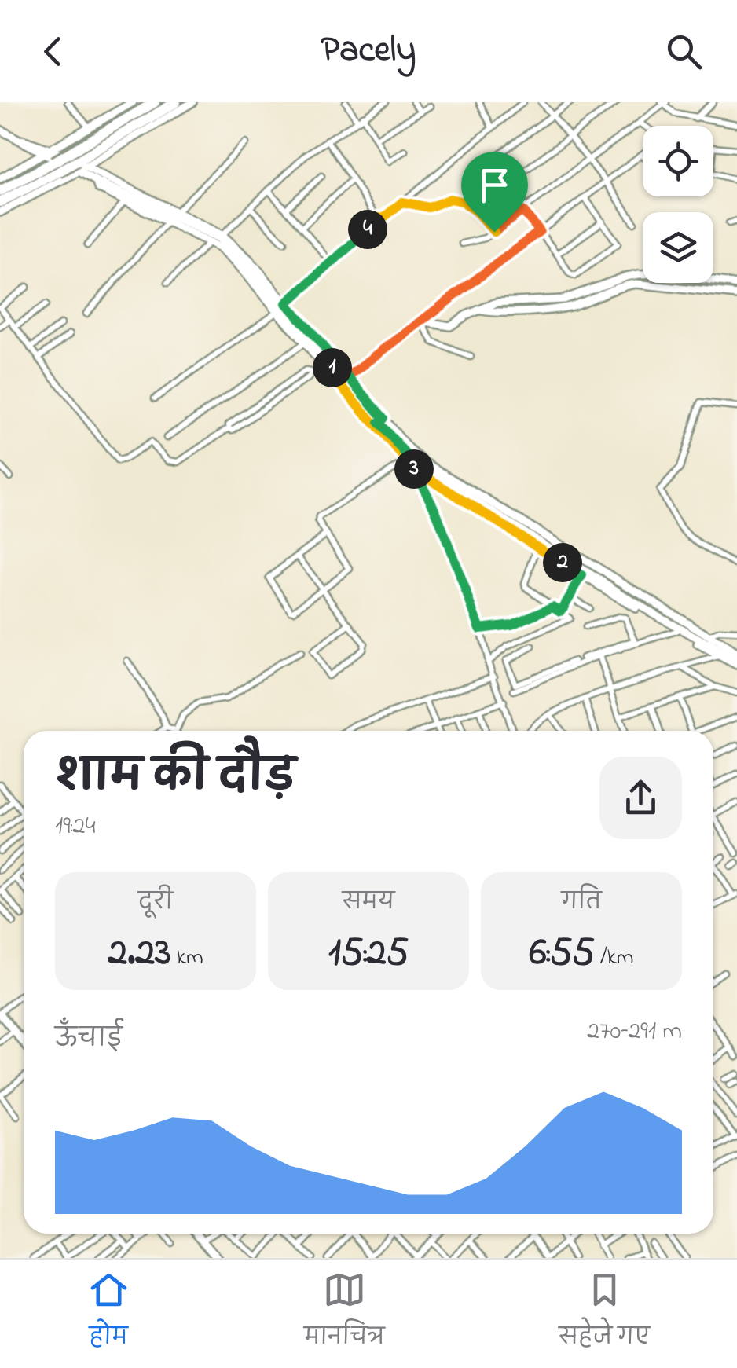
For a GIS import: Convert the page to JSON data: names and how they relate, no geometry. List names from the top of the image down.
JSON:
{
  "page": {
    "header": "Pacely",
    "pins": [
      "4",
      "1",
      "3",
      "2"
    ],
    "heading": ["शाम की दौड़", "19:24"],
    "stats": [
      ["दूरी", "2.23 km"],
      ["समय", "15:25"],
      ["गति", "6:55 /km"]
    ],
    "chart": ["ऊँचाई", "270–291 m"],
    "tabs": ["होम", "मानचित्र", "सहेजे गए"]
  }
}
